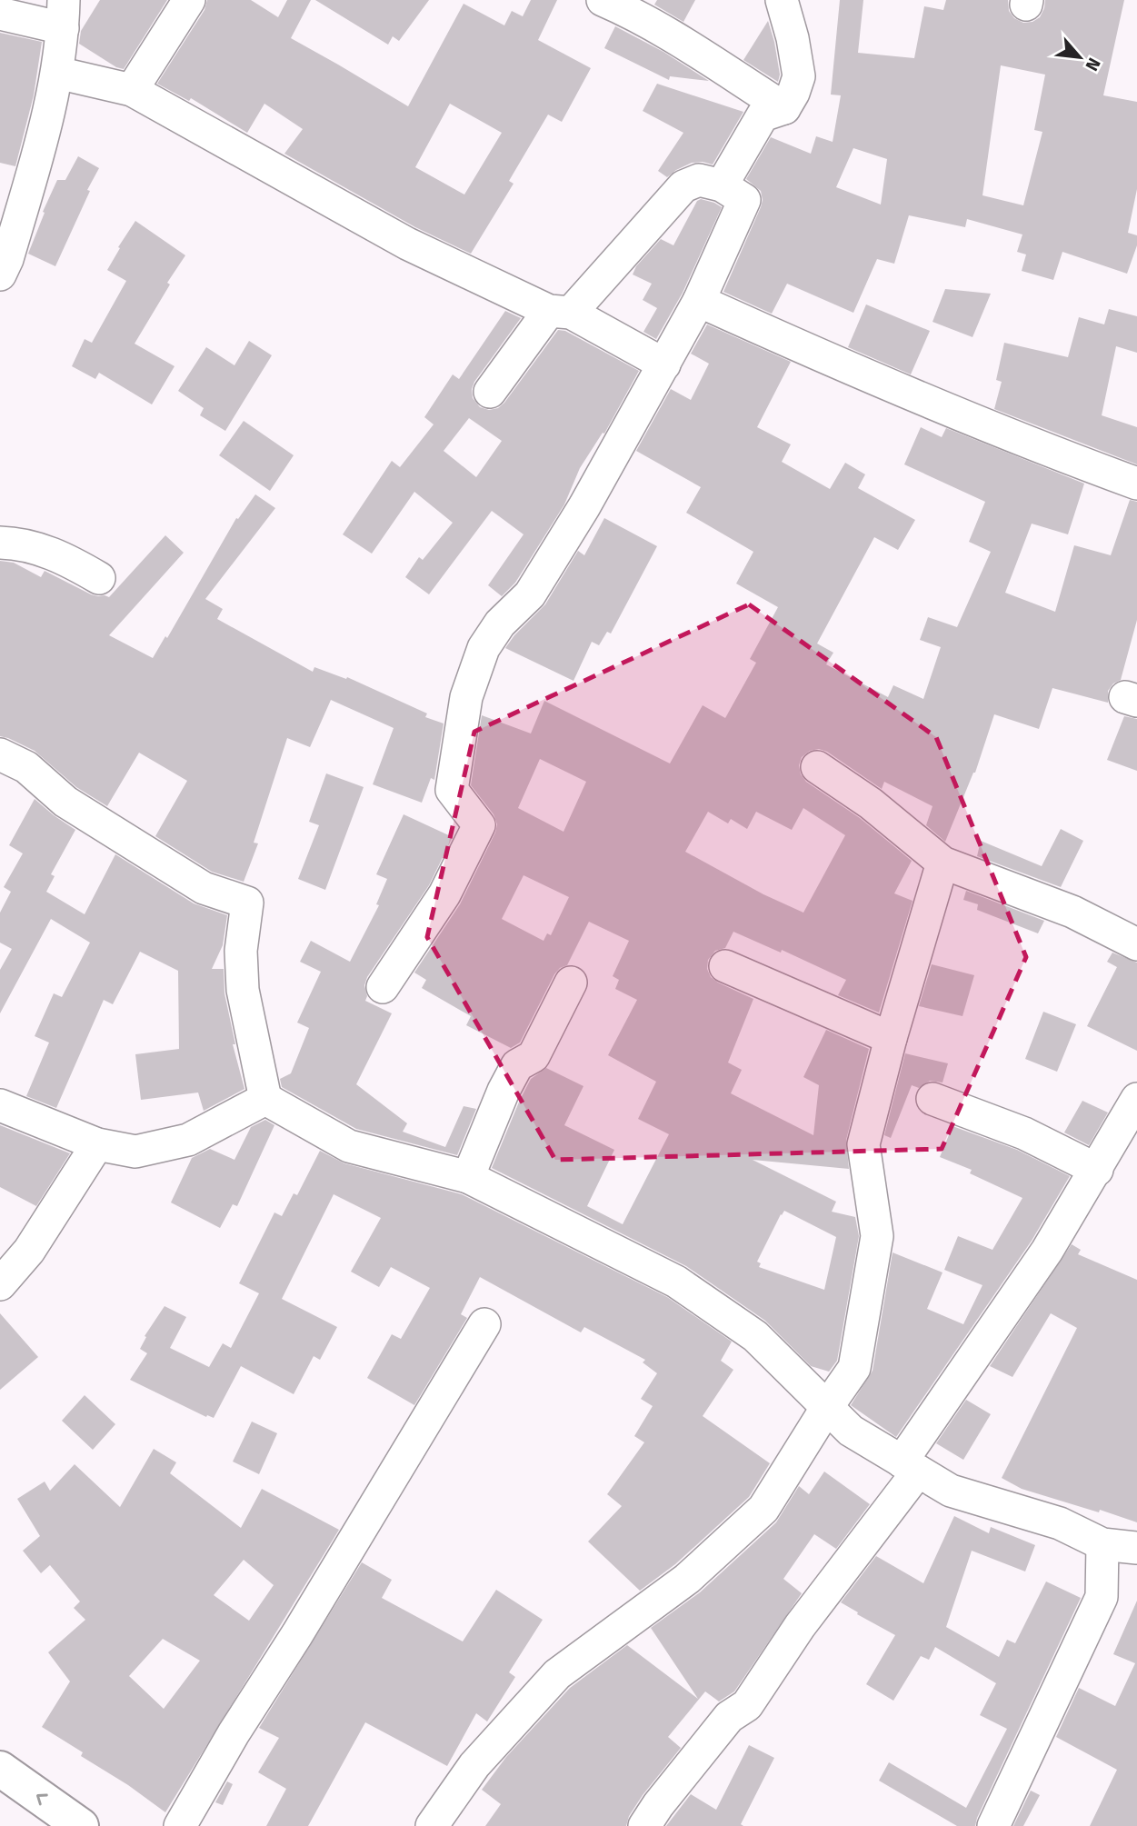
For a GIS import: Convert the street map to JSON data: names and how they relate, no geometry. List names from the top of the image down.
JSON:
{
  "north": "bottom right"
}
